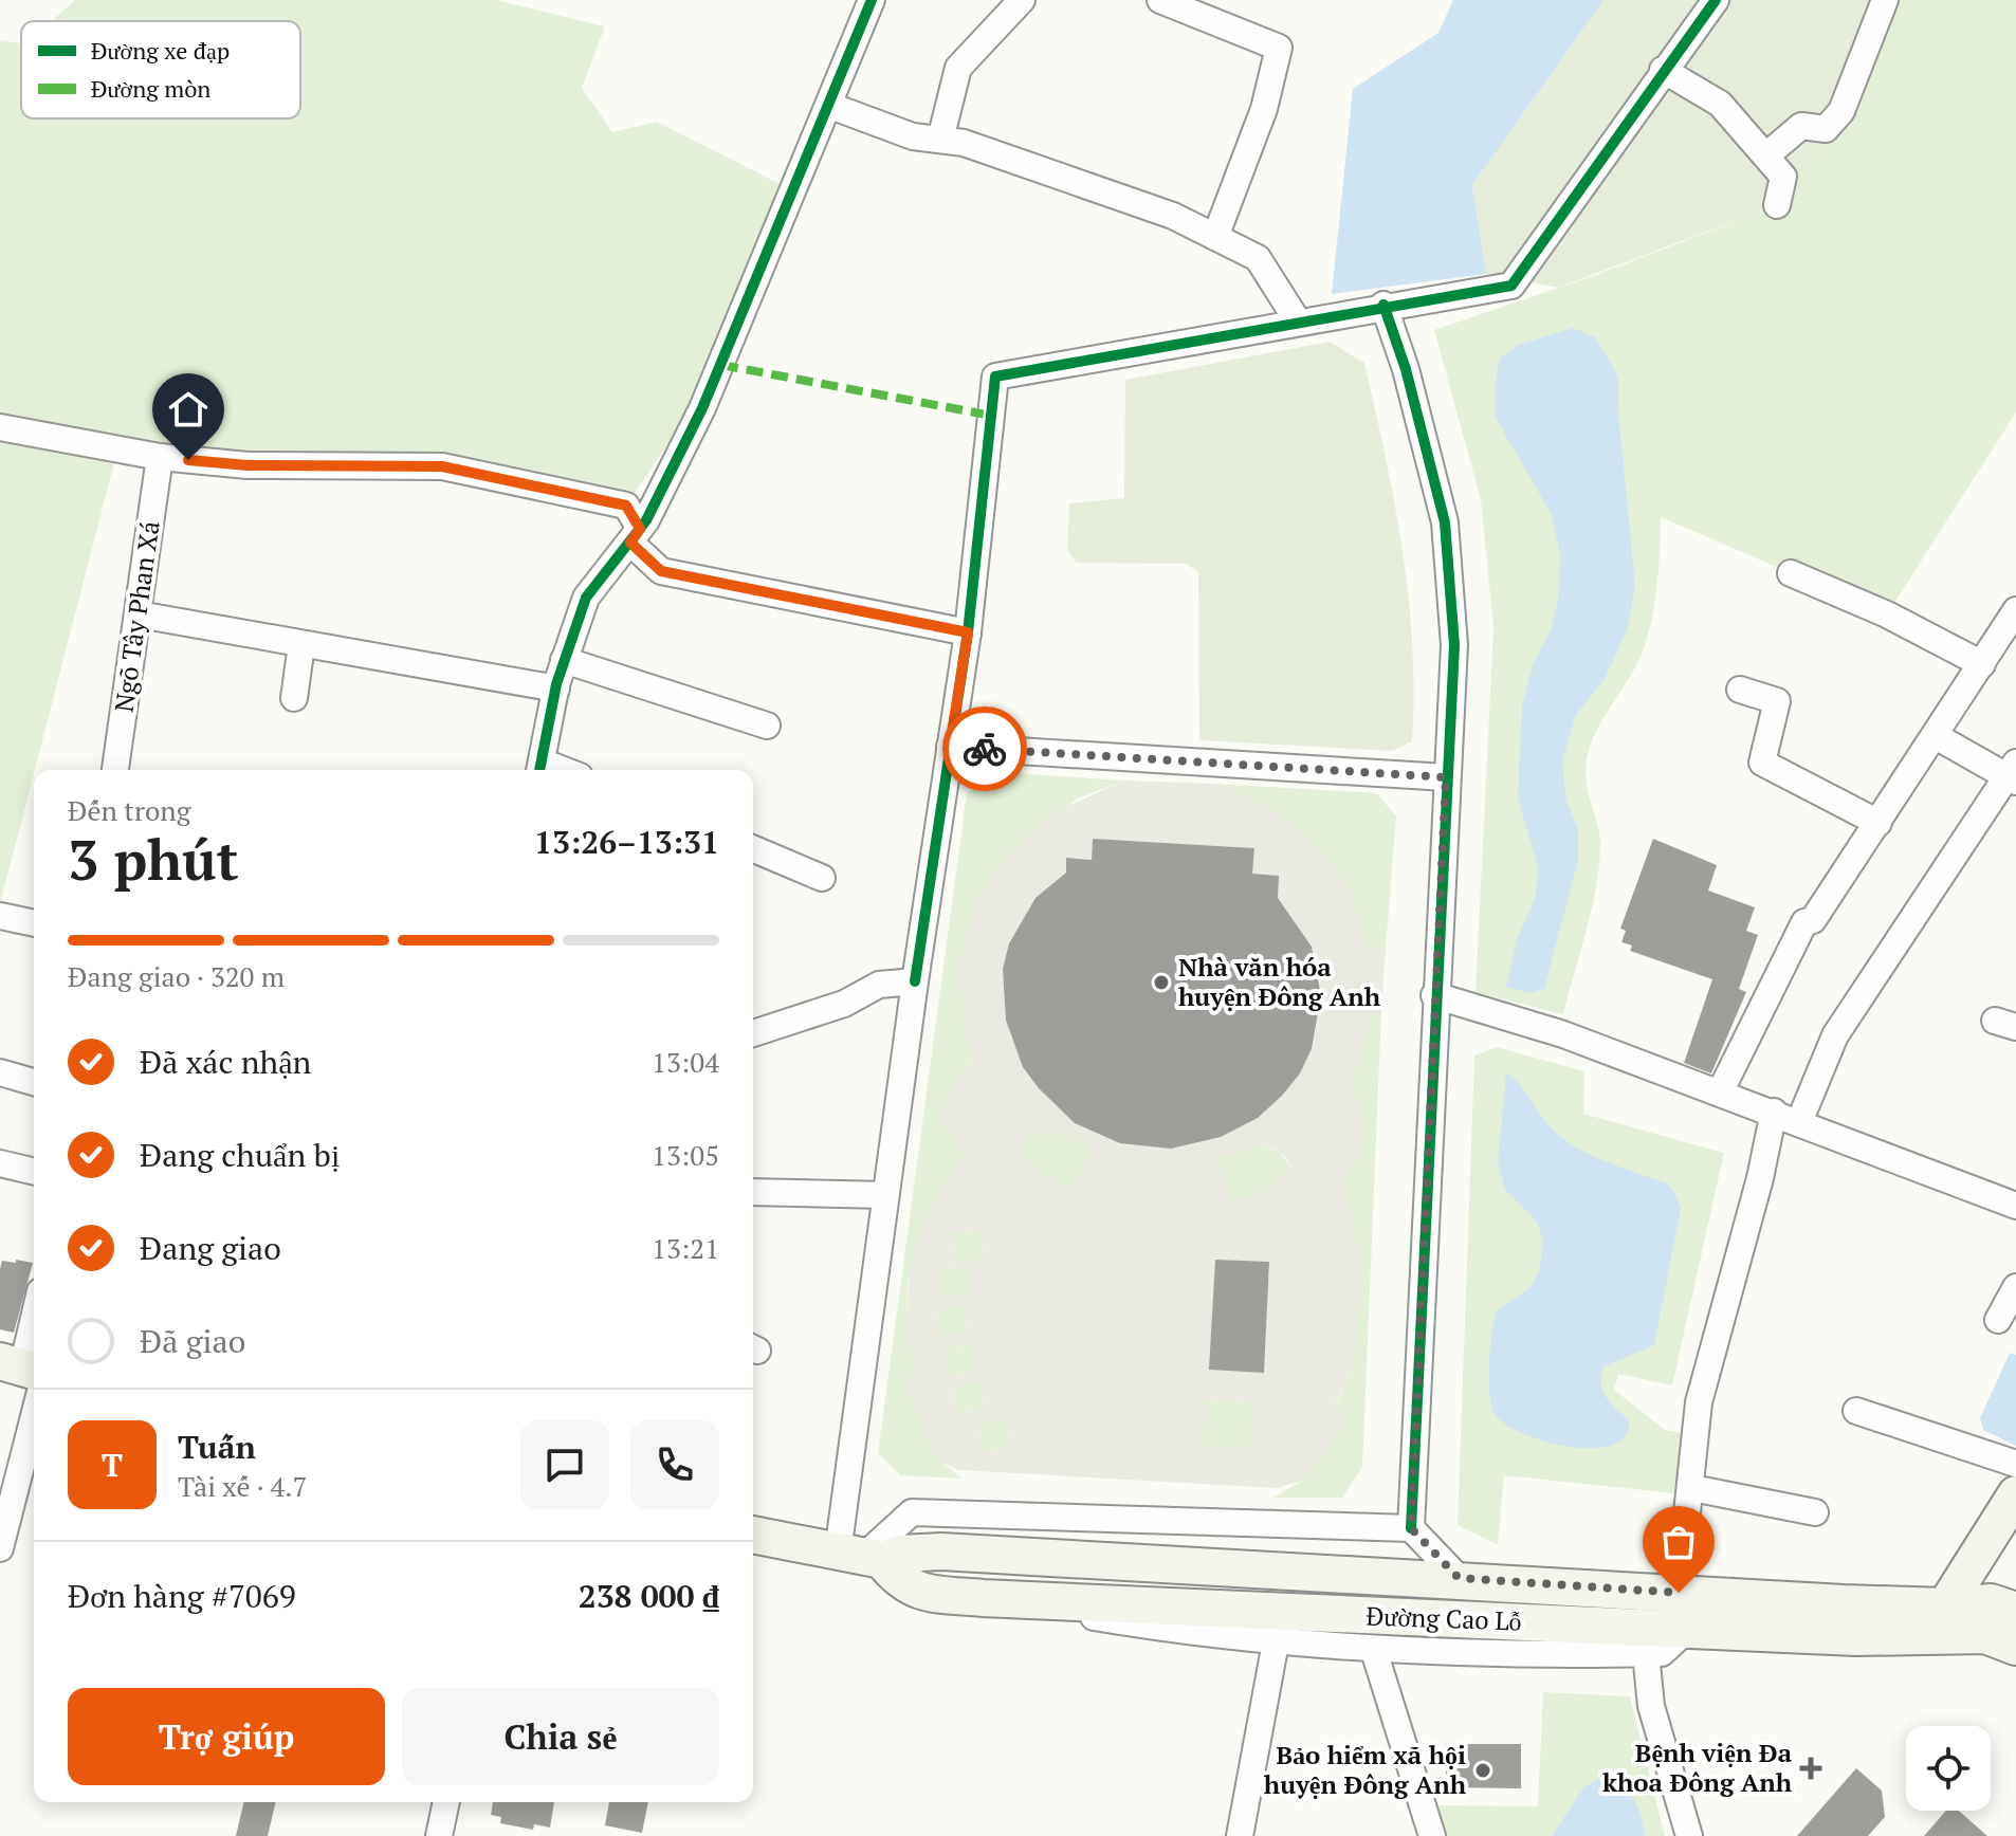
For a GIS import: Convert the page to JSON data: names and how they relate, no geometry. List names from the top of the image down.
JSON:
{
  "streets": {
    "main road": ["Đường Cao Lỗ"],
    "street": ["Ngõ Tây Phan Xá"]
  },
  "places": {
    "other": ["Nhà văn hóa huyện Đông Anh", "Bảo hiểm xã hội huyện Đông Anh"],
    "health": ["Bệnh viện Đa khoa Đông Anh"]
  },
  "legend": ["Đường xe đạp", "Đường mòn"],
  "page": {
    "heading": ["3 phút", "Đến trong", "13:26–13:31"],
    "panel": [
      "Tuấn",
      "Tài xế · 4.7",
      "Đơn hàng #7069",
      "238 000 ₫"
    ],
    "bar": "Đang giao · 320 m",
    "list": [
      ["Đã xác nhận", "13:04"],
      ["Đang chuẩn bị", "13:05"],
      ["Đang giao", "13:21"],
      "Đã giao"
    ],
    "round": "T",
    "buttons": ["Trợ giúp", "Chia sẻ"]
  }
}
